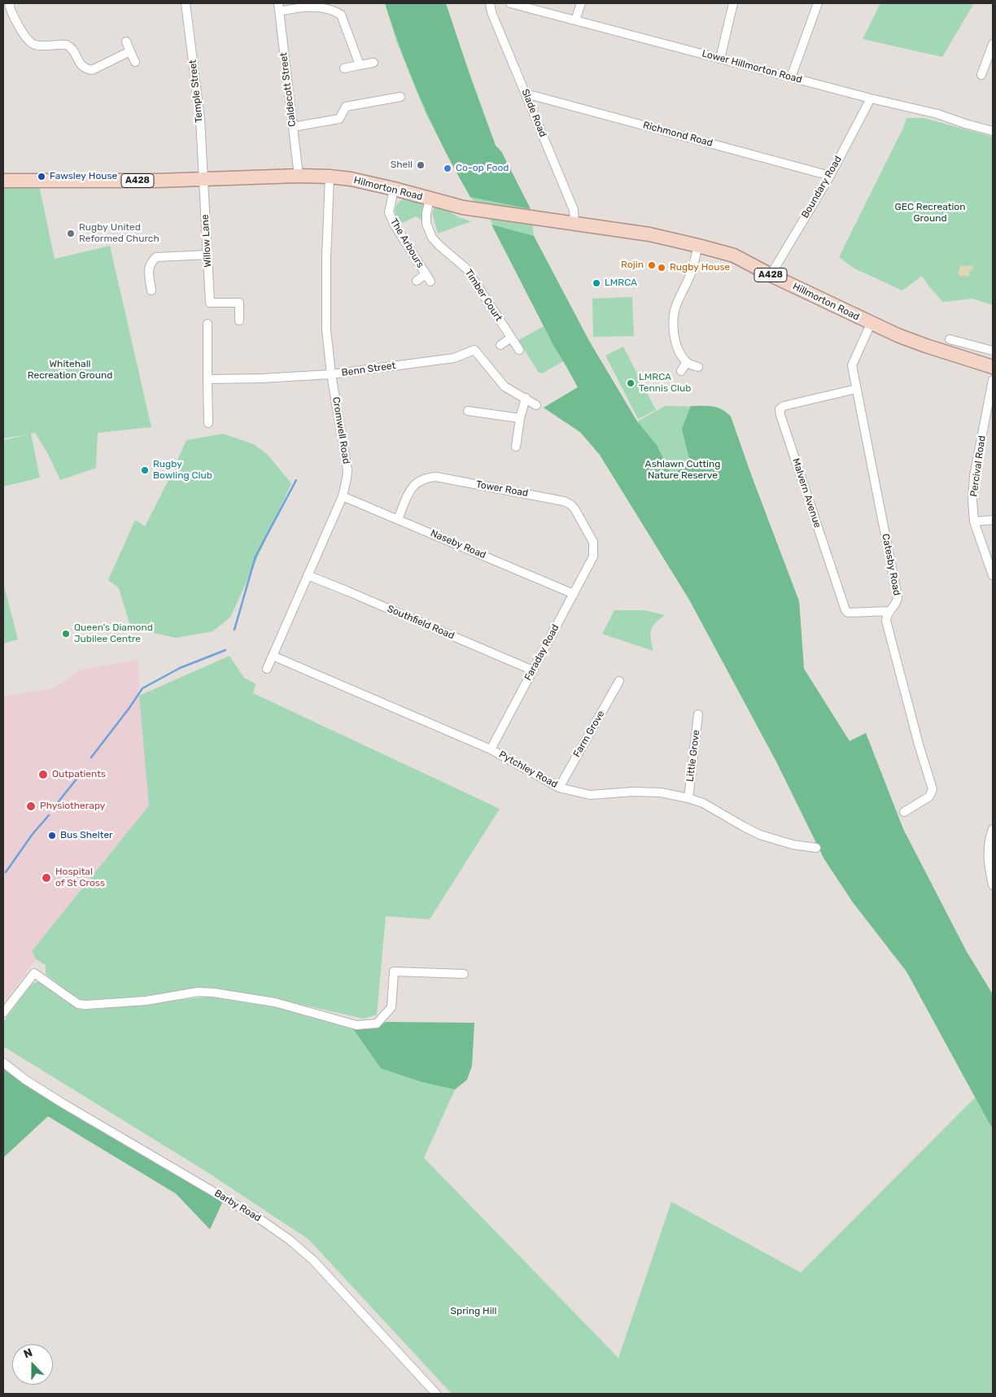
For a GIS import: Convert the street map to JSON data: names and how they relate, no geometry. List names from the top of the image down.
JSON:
{
  "streets": {
    "highway": ["A428", "Hilmorton Road", "Hillmorton Road"],
    "street": [
      "Lower Hillmorton Road",
      "Caldecott Street",
      "Temple Street",
      "Slade Road",
      "Richmond Road",
      "Boundary Road",
      "Willow Lane",
      "The Arbours",
      "Timber Court",
      "Benn Street",
      "Cromwell Road",
      "Percival Road",
      "Tower Road",
      "Malvern Avenue",
      "Naseby Road",
      "Catesby Road",
      "Southfield Road",
      "Faraday Road",
      "Farm Grove",
      "Little Grove",
      "Pytchley Road",
      "Barby Road"
    ]
  },
  "crossings": [
    ["Lower Hillmorton Road", "Boundary Road"],
    ["Caldecott Street", "A428"],
    ["Caldecott Street", "Hilmorton Road"],
    ["Temple Street", "A428"],
    ["Temple Street", "Willow Lane"],
    ["Slade Road", "Richmond Road"],
    ["Slade Road", "Hillmorton Road"],
    ["Richmond Road", "Boundary Road"],
    ["A428", "Hilmorton Road"],
    ["A428", "Willow Lane"],
    ["Boundary Road", "Hillmorton Road"],
    ["Hilmorton Road", "The Arbours"],
    ["Hilmorton Road", "Timber Court"],
    ["Hilmorton Road", "Hillmorton Road"],
    ["Hilmorton Road", "Cromwell Road"],
    ["Hillmorton Road", "Catesby Road"],
    ["Benn Street", "Cromwell Road"],
    ["Cromwell Road", "Naseby Road"],
    ["Cromwell Road", "Southfield Road"],
    ["Cromwell Road", "Pytchley Road"],
    ["Tower Road", "Naseby Road"],
    ["Tower Road", "Faraday Road"],
    ["Malvern Avenue", "Catesby Road"],
    ["Naseby Road", "Faraday Road"],
    ["Southfield Road", "Faraday Road"],
    ["Faraday Road", "Pytchley Road"],
    ["Farm Grove", "Pytchley Road"],
    ["Little Grove", "Pytchley Road"]
  ],
  "parks": [
    "GEC Recreation Ground",
    "Whitehall Recreation Ground",
    "Ashlawn Cutting Nature Reserve",
    "Spring Hill"
  ],
  "places": [
    "Shell",
    "Co-op Food",
    "Fawsley House",
    "Rugby United Reformed Church",
    "Rojin",
    "Rugby House",
    "LMRCA",
    "LMRCA Tennis Club",
    "Rugby Bowling Club",
    "Queen's Diamond Jubilee Centre",
    "Outpatients",
    "Physiotherapy",
    "Bus Shelter",
    "Hospital of St Cross"
  ],
  "north": "top"
}
